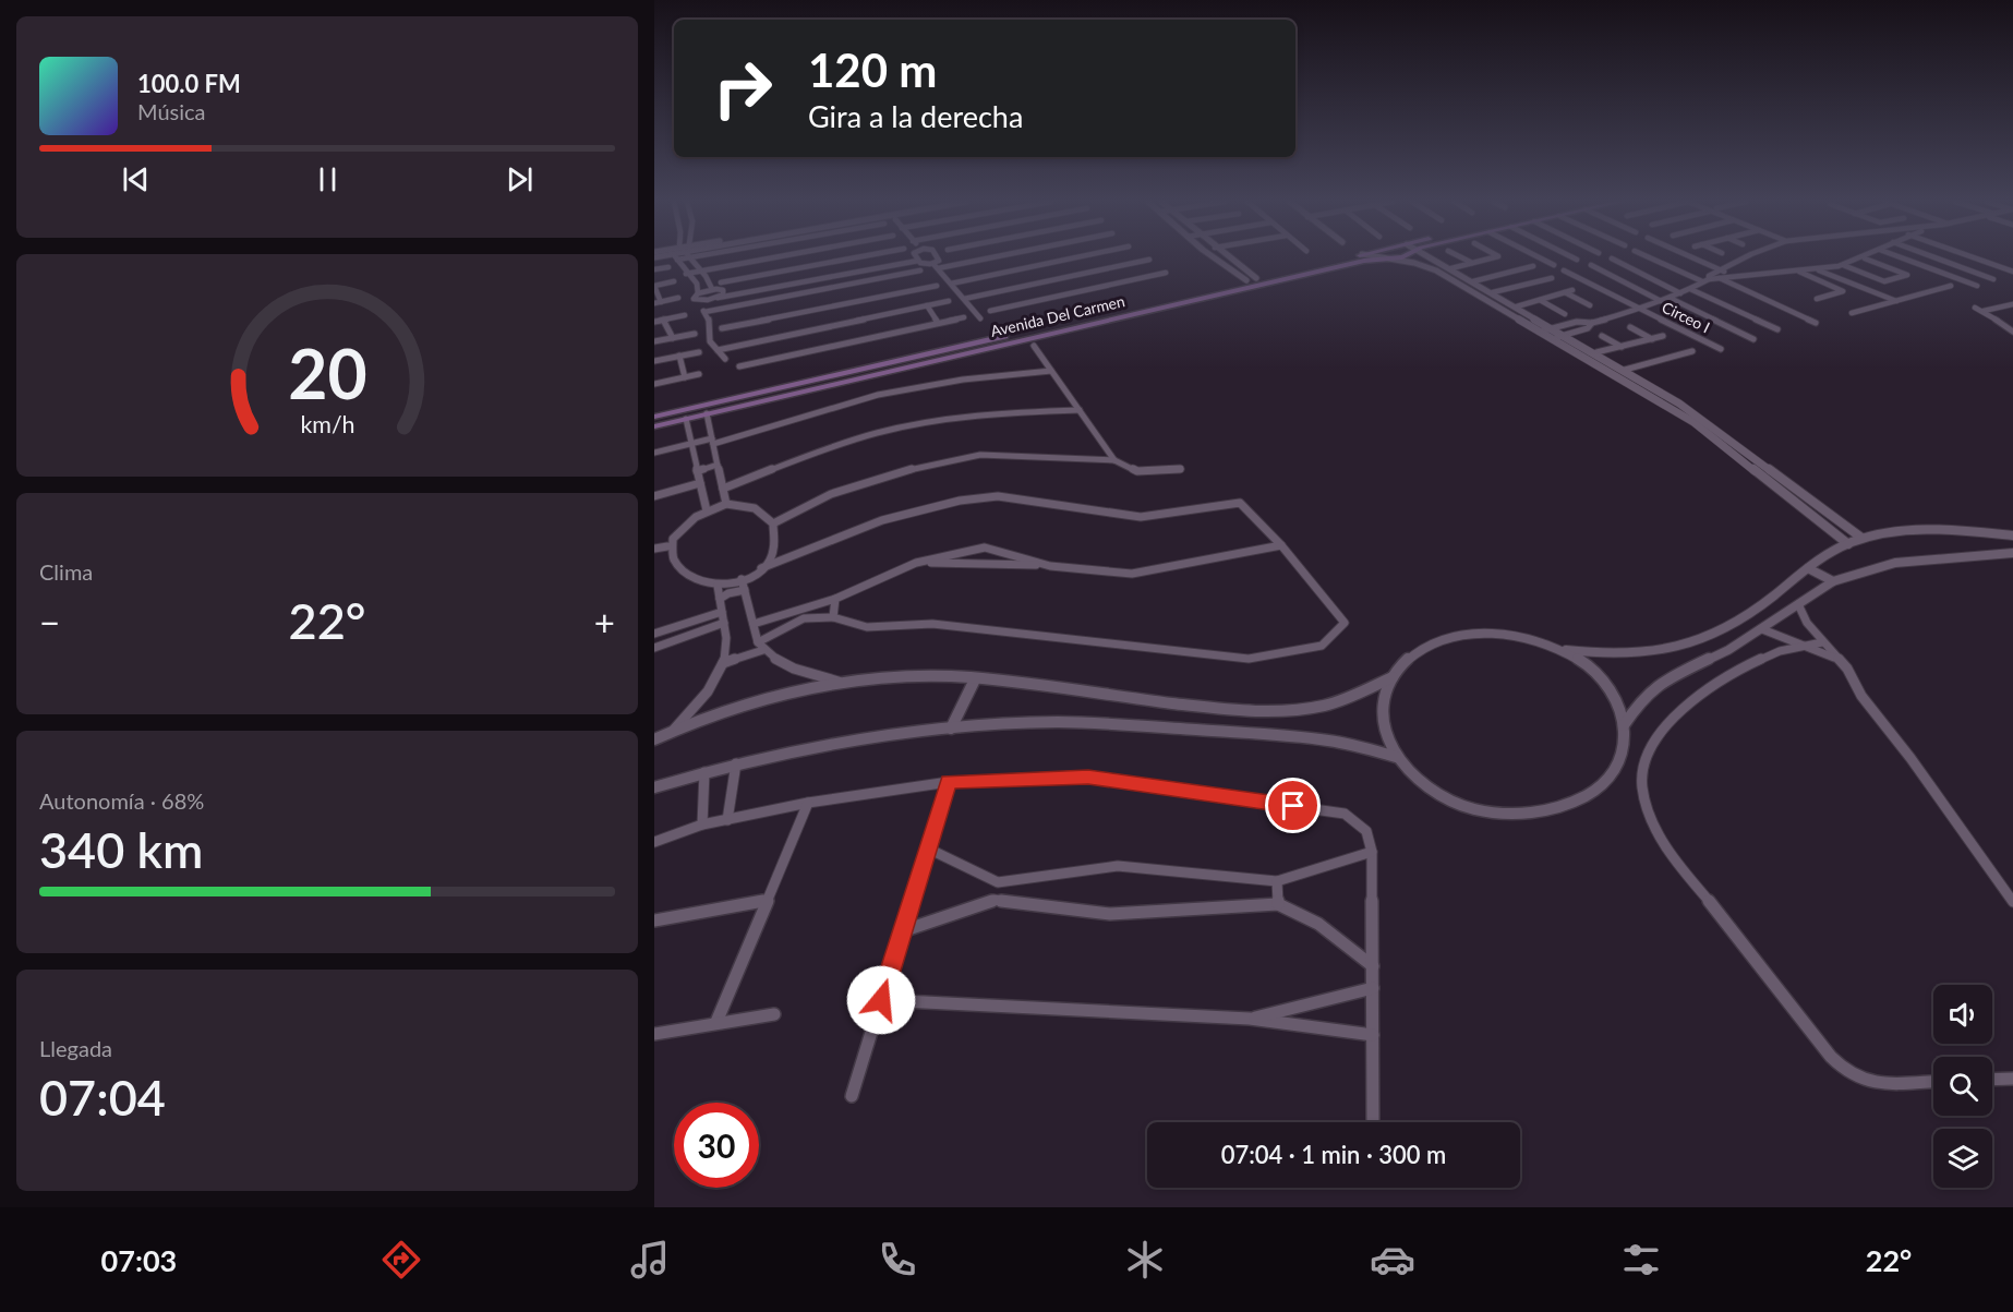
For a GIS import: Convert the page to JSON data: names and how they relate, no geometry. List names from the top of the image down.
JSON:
{
  "streets": {
    "main road": ["Avenida Del Carmen"],
    "street": ["Circeo I"]
  },
  "page": {
    "turn": ["120 m", "Gira a la derecha"],
    "song": ["100.0 FM", "Música"],
    "tile": [
      "Clima",
      ["Autonomía · 68%", "340 km"],
      ["Llegada", "07:04"]
    ],
    "heat": ["−", "22°", "+"],
    "limit": "30",
    "trip": "07:04 · 1 min · 300 m",
    "tabs": ["07:03", "22°"],
    "gauge": ["20", "km/h"]
  }
}
